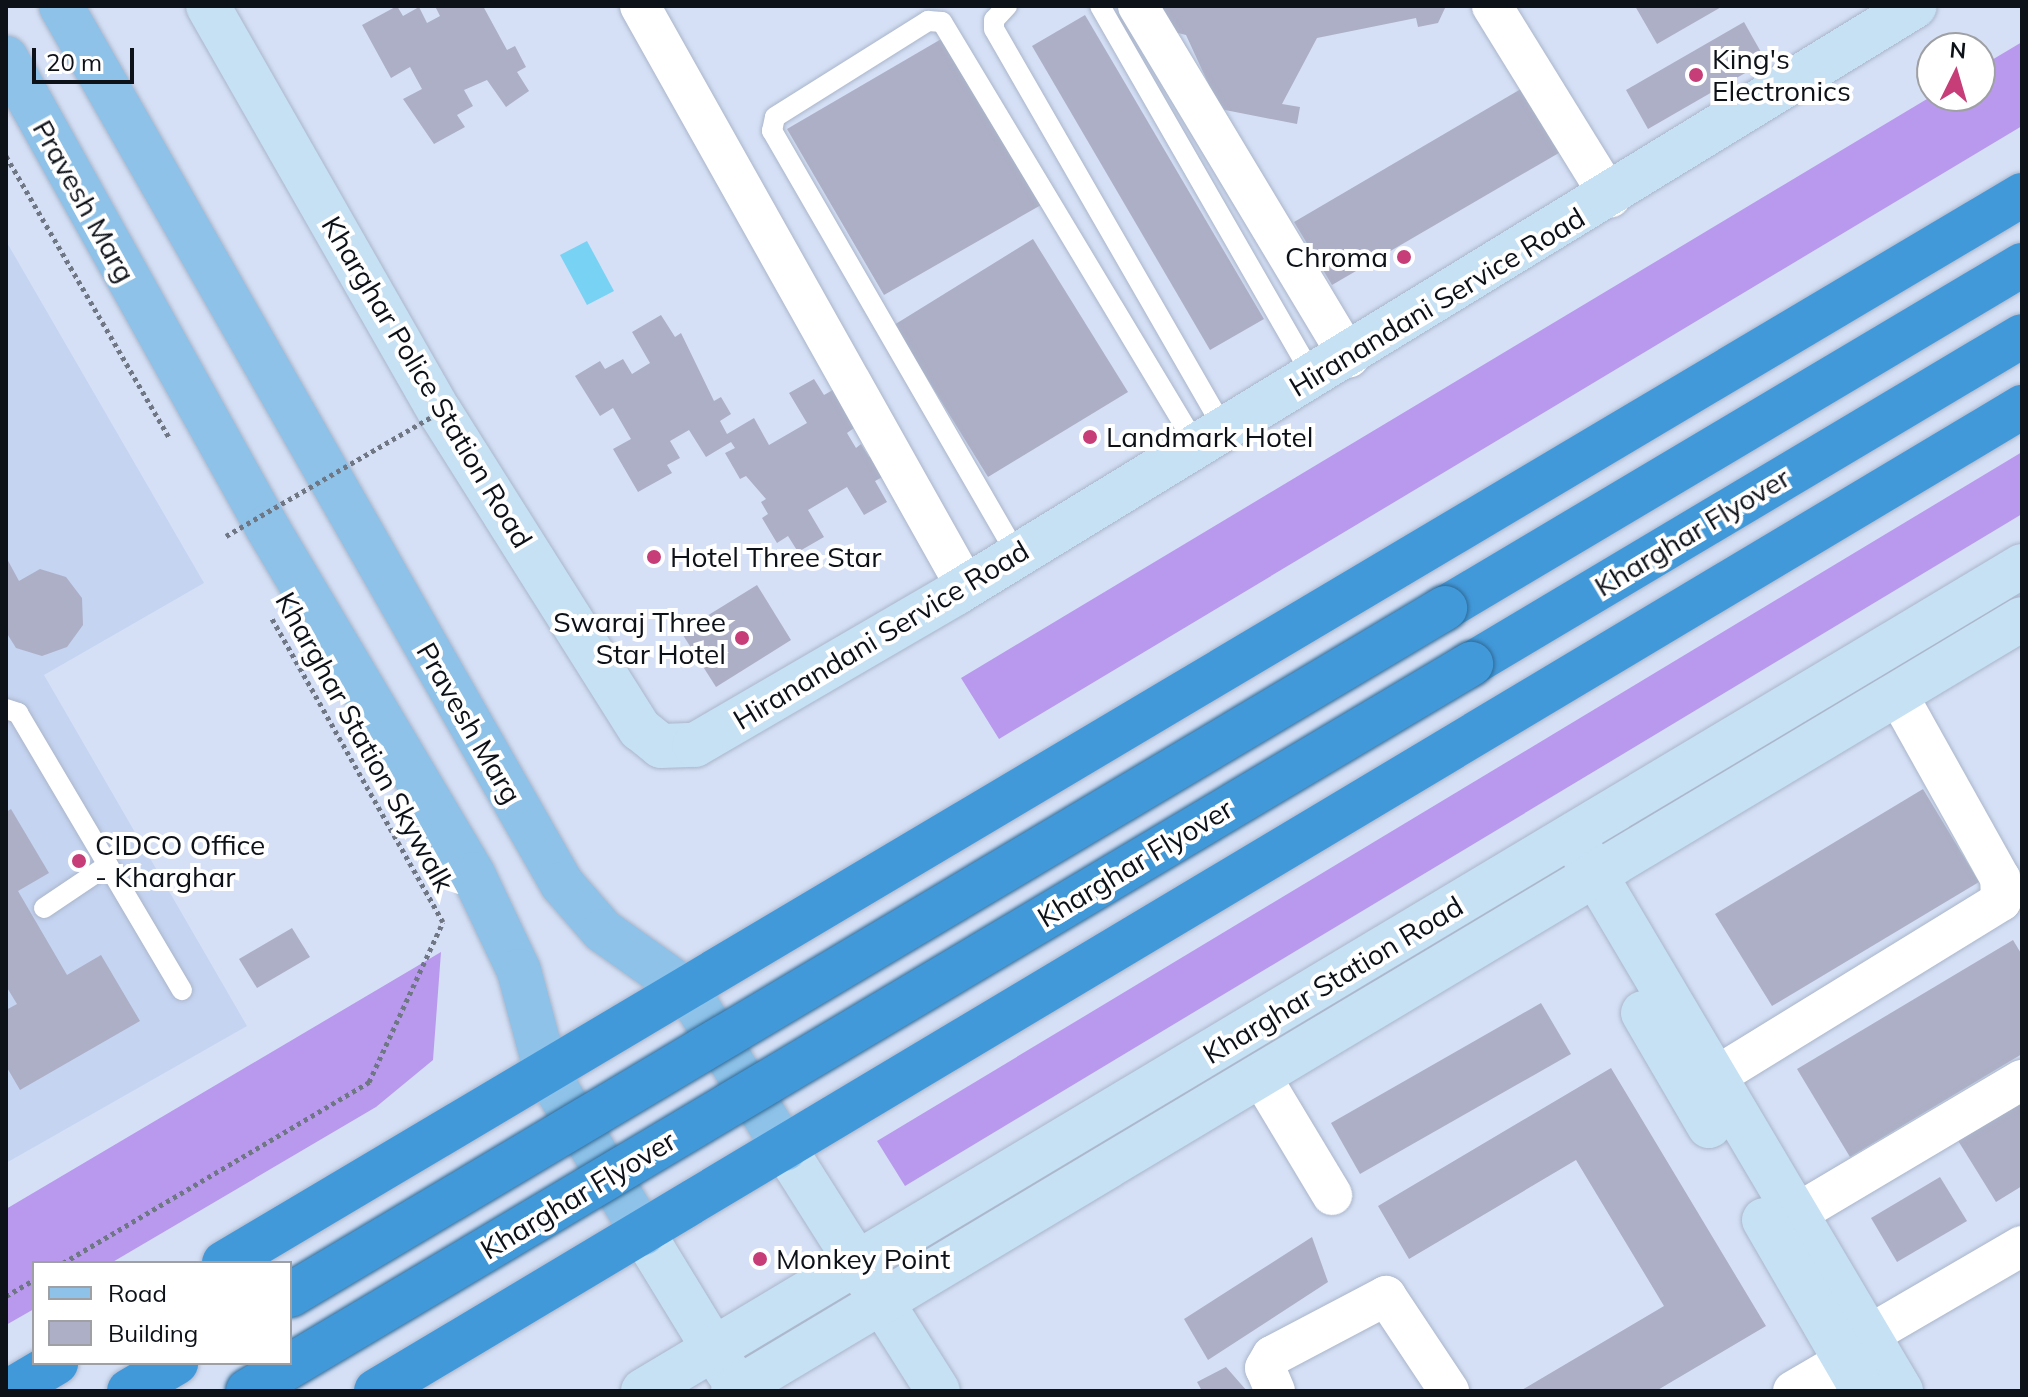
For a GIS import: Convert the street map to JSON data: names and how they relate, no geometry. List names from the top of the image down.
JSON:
{
  "streets": {
    "highway": ["Kharghar Flyover"],
    "main road": ["Pravesh Marg"],
    "street": ["Hiranandani Service Road", "Kharghar Police Station Road", "Kharghar Station Road"],
    "path": ["Kharghar Station Skywalk"]
  },
  "crossings": [
    ["Pravesh Marg", "Kharghar Station Road"],
    ["Hiranandani Service Road", "Kharghar Police Station Road"]
  ],
  "places": [
    "King's Electronics",
    "Chroma",
    "Landmark Hotel",
    "Hotel Three Star",
    "Swaraj Three Star Hotel",
    "CIDCO Office - Kharghar",
    "Monkey Point"
  ],
  "legend": ["Road", "Building"],
  "scale_bar": "20 m",
  "north": "top"
}
